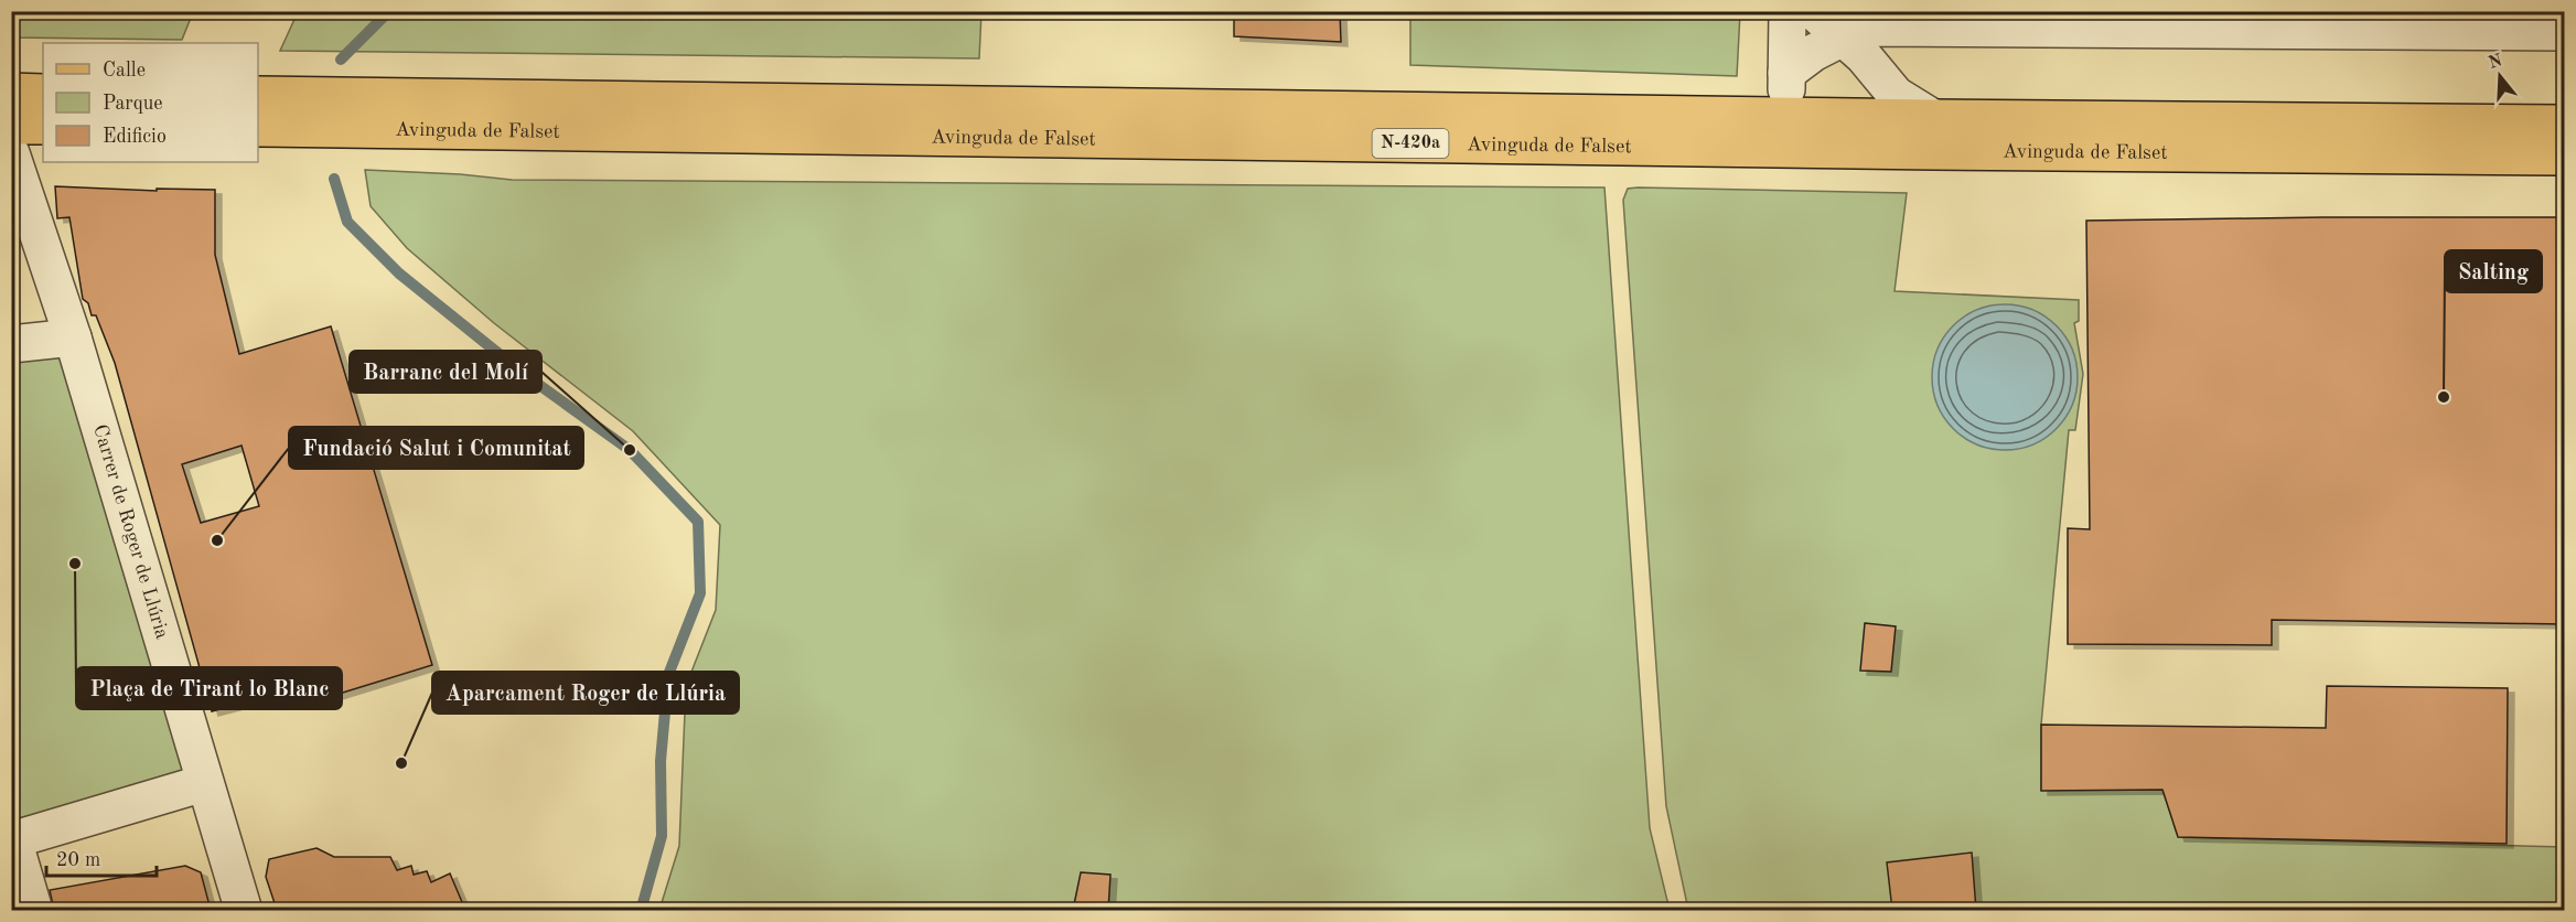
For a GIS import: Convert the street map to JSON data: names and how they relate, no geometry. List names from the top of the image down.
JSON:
{
  "streets": {
    "main road": ["Avinguda de Falset", "N-420a"],
    "street": ["Carrer de Roger de Llúria"]
  },
  "places": [
    "Salting",
    "Barranc del Molí",
    "Fundació Salut i Comunitat",
    "Plaça de Tirant lo Blanc",
    "Aparcament Roger de Llúria"
  ],
  "legend": ["Calle", "Parque", "Edificio"],
  "scale_bar": "20 m",
  "north": "top"
}
